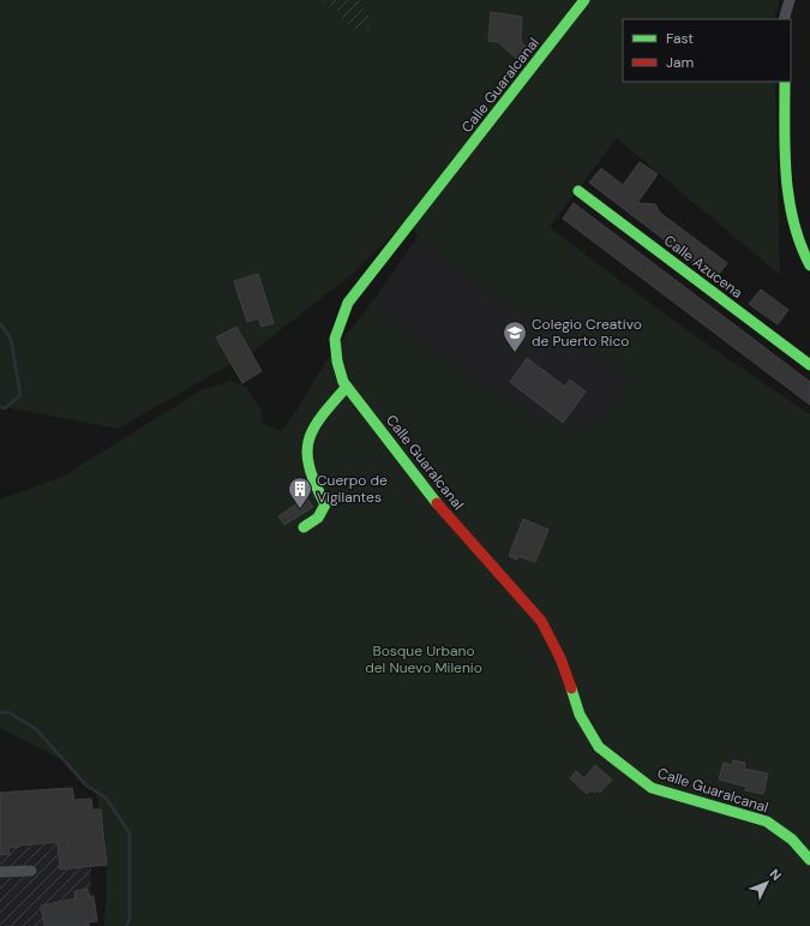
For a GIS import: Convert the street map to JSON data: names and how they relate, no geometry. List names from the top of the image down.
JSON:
{
  "streets": {
    "street": ["Calle Guaralcanal", "Calle Azucena"]
  },
  "parks": ["Bosque Urbano del Nuevo Milenio"],
  "places": {
    "school or university": ["Colegio Creativo de Puerto Rico"],
    "building": ["Cuerpo de Vigilantes"]
  },
  "legend": ["Fast", "Jam"],
  "north": "top right"
}
